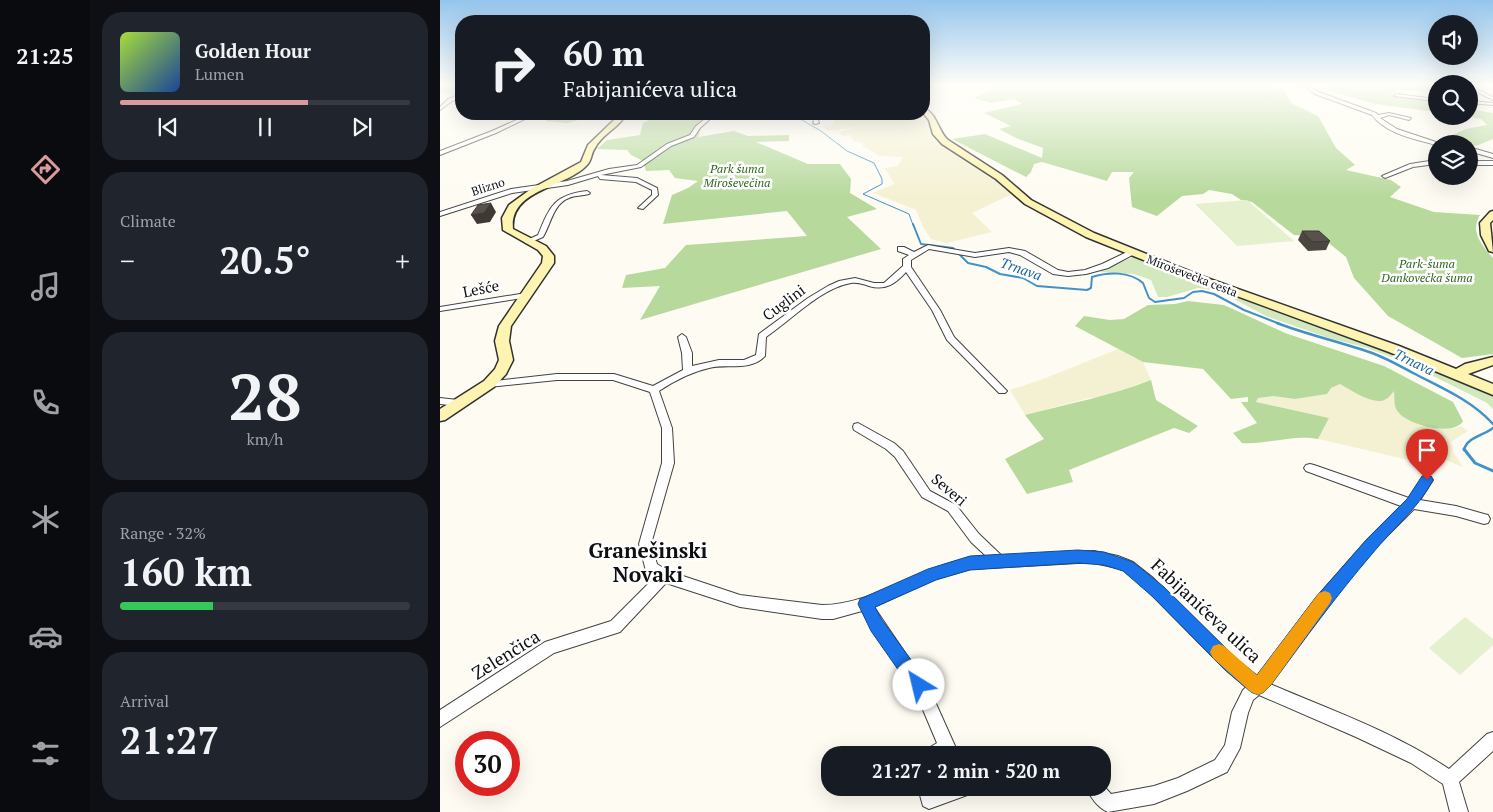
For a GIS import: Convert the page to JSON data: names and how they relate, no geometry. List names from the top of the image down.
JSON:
{
  "streets": {
    "street": [
      "Blizno",
      "Miroševečka cesta",
      "Lešće",
      "Cuglini",
      "Severi",
      "Fabijanićeva ulica",
      "Zelenčica"
    ]
  },
  "crossings": [
    ["Severi", "Fabijanićeva ulica"],
    ["Fabijanićeva ulica", "Zelenčica"]
  ],
  "districts": ["Granešinski Novaki"],
  "water": ["Trnava"],
  "parks": ["Park šuma Miroševečina", "Park-šuma Dankovečka šuma"],
  "page": {
    "tabs": "21:25",
    "turn": ["60 m", "Fabijanićeva ulica"],
    "song": ["Golden Hour", "Lumen"],
    "tile": [
      "Climate",
      ["28", "km/h"],
      ["Range · 32%", "160 km"],
      ["Arrival", "21:27"]
    ],
    "heat": ["−", "20.5°", "+"],
    "limit": "30",
    "trip": "21:27 · 2 min · 520 m"
  }
}
